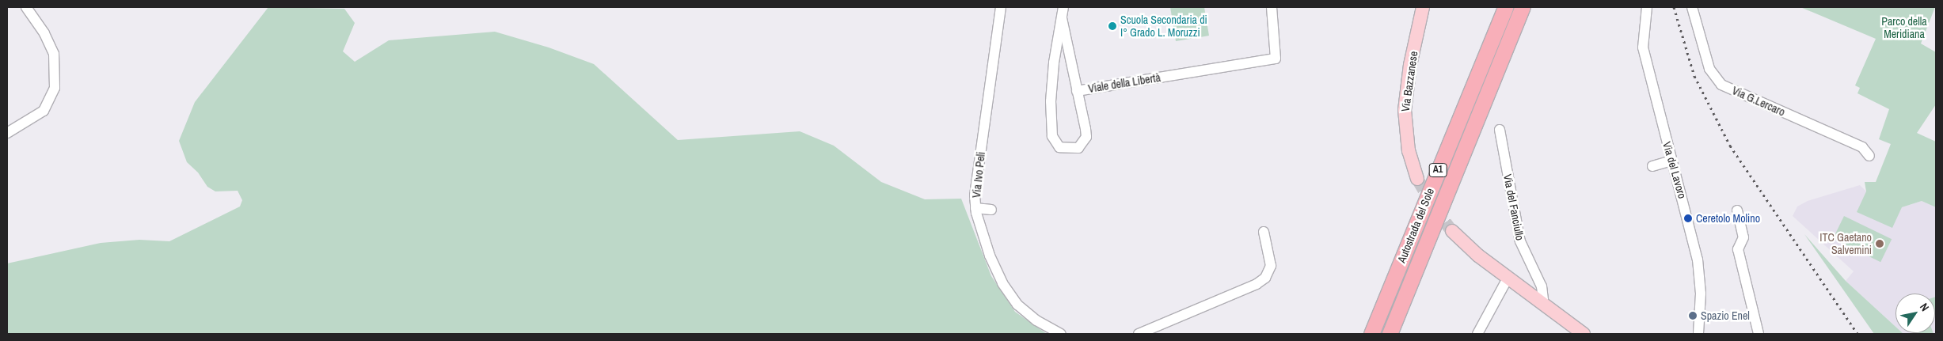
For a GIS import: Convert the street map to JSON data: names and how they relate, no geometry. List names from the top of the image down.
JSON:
{
  "streets": {
    "highway": ["A1", "Autostrada del Sole"],
    "main road": ["Via Bazzanese"],
    "street": [
      "Viale della Libertà",
      "Via G.Lercaro",
      "Via del Lavoro",
      "Via Ivo Peli",
      "Via del Fanciullo"
    ]
  },
  "parks": ["Parco della Meridiana"],
  "places": [
    "Scuola Secondaria di I° Grado L. Moruzzi",
    "Ceretolo Molino",
    "ITC Gaetano Salvemini",
    "Spazio Enel"
  ],
  "north": "top right"
}
